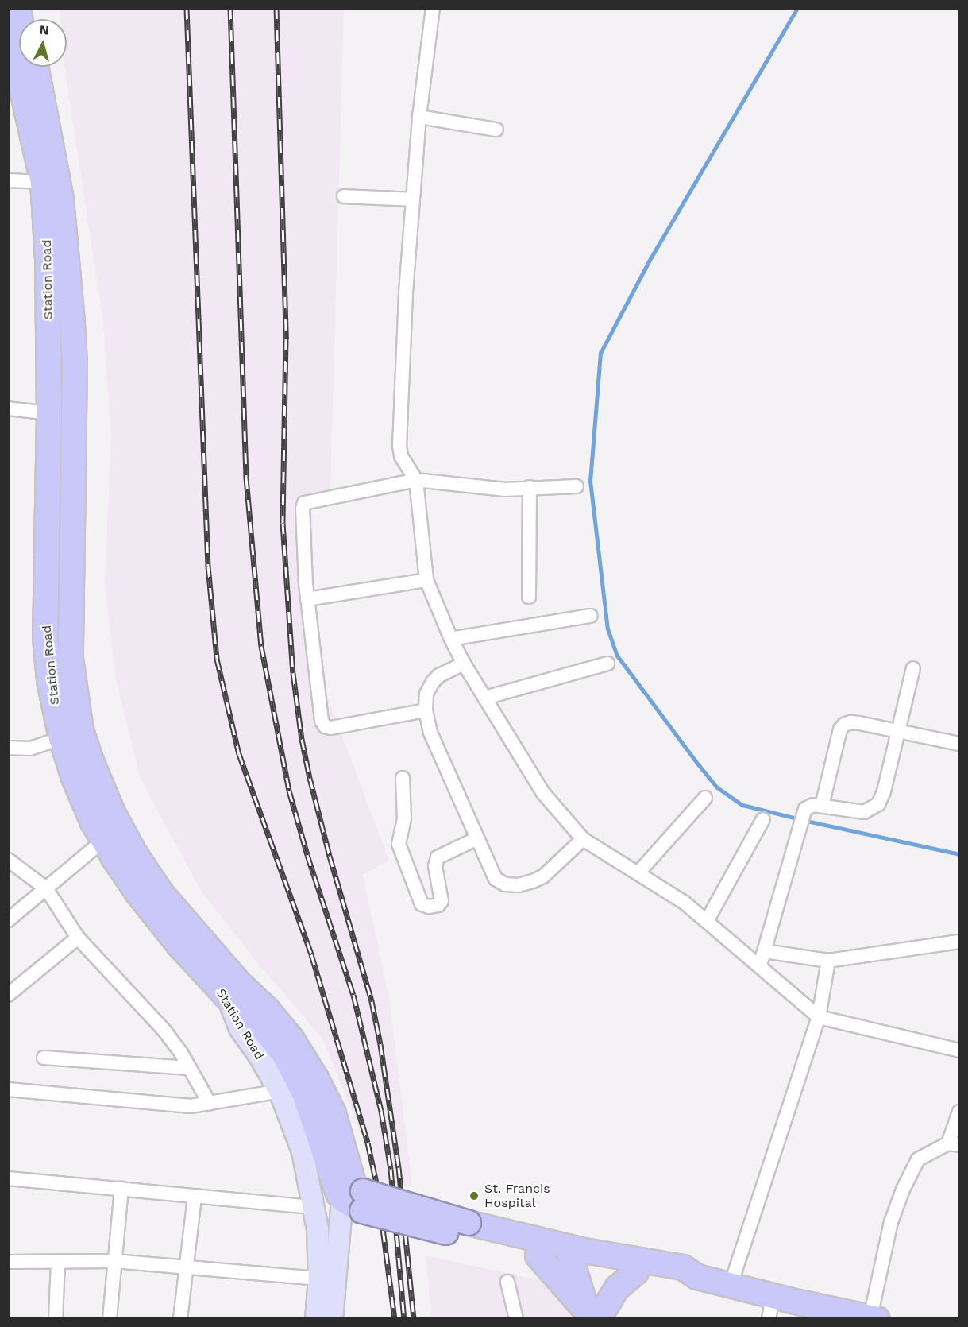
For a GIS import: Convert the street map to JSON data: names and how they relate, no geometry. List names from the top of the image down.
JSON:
{
  "streets": {
    "highway": ["Station Road"]
  },
  "places": ["St. Francis Hospital"],
  "north": "top"
}
